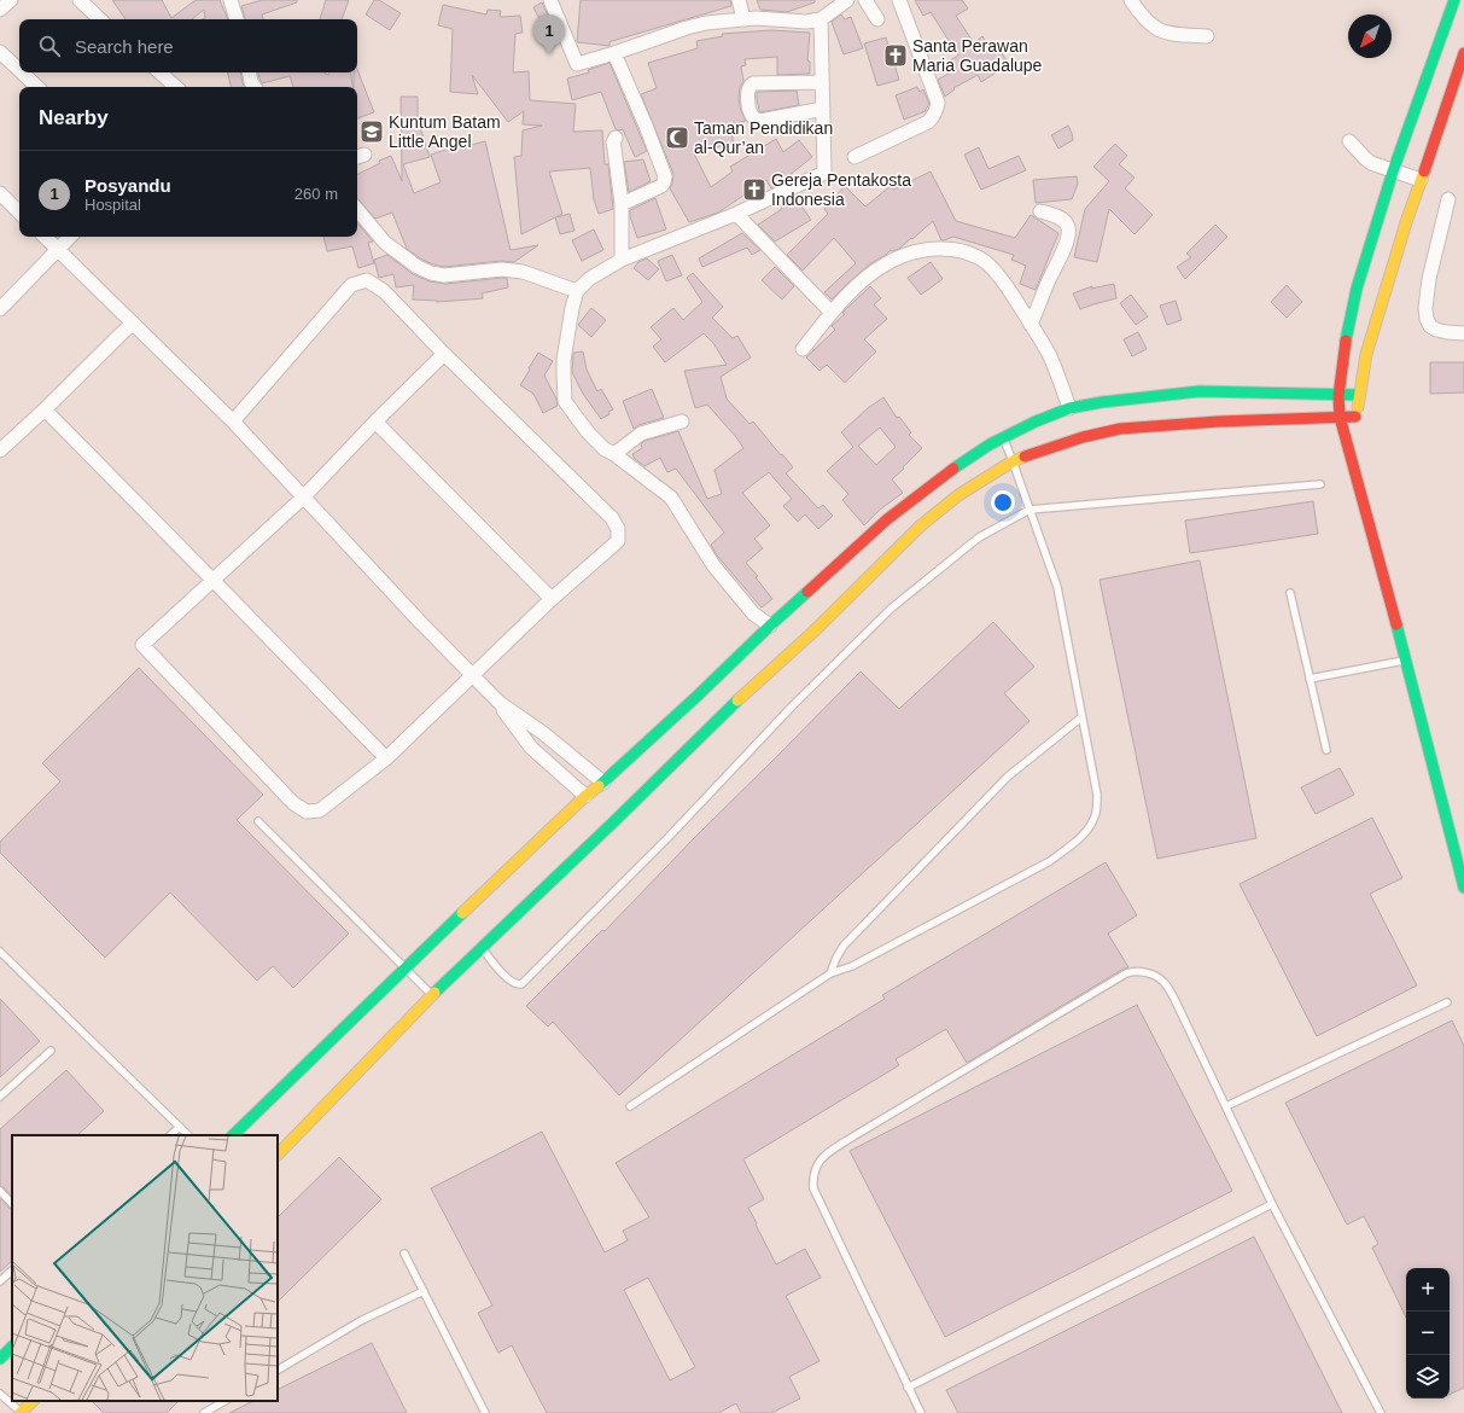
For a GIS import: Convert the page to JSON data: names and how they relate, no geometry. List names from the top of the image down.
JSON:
{
  "places": {
    "church": ["Santa Perawan Maria Guadalupe", "Gereja Pentakosta Indonesia"],
    "school or university": ["Kuntum Batam Little Angel"],
    "mosque": ["Taman Pendidikan al-Qur’an"]
  },
  "north": "bottom left",
  "page": {
    "pins": "1",
    "search": "Search here",
    "heading": "Nearby",
    "list": [
      {
        "mark": "1",
        "name": "Posyandu",
        "note": "Hospital",
        "value": "260 m"
      }
    ],
    "map_buttons": ["+", "−"]
  }
}
